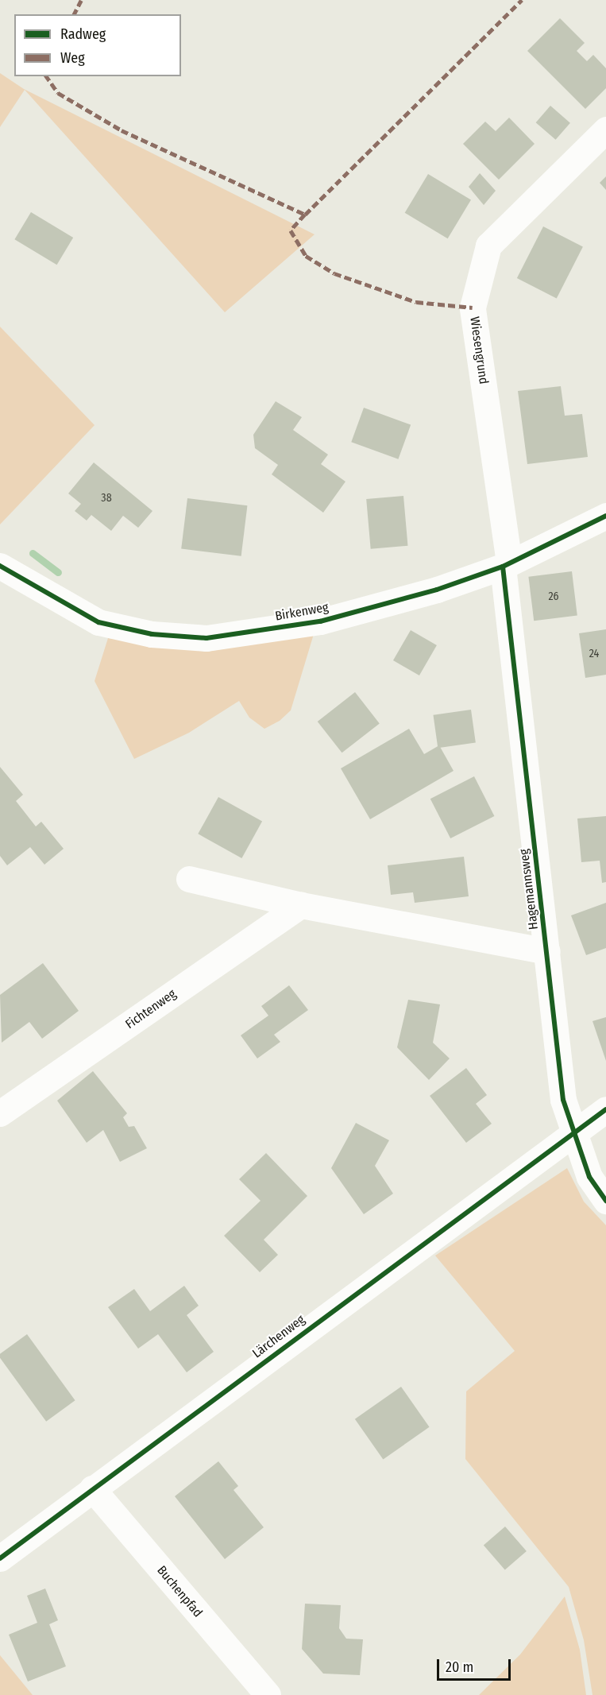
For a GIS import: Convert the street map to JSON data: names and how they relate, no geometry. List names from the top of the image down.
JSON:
{
  "streets": {
    "street": [
      "Wiesengrund",
      "Birkenweg",
      "Hagemannsweg",
      "Fichtenweg",
      "Lärchenweg",
      "Buchenpfad"
    ]
  },
  "crossings": [
    ["Wiesengrund", "Birkenweg"],
    ["Wiesengrund", "Hagemannsweg"],
    ["Birkenweg", "Hagemannsweg"],
    ["Hagemannsweg", "Lärchenweg"],
    ["Lärchenweg", "Buchenpfad"]
  ],
  "house_numbers": ["38", "26", "24"],
  "legend": ["Radweg", "Weg"],
  "scale_bar": "20 m"
}
